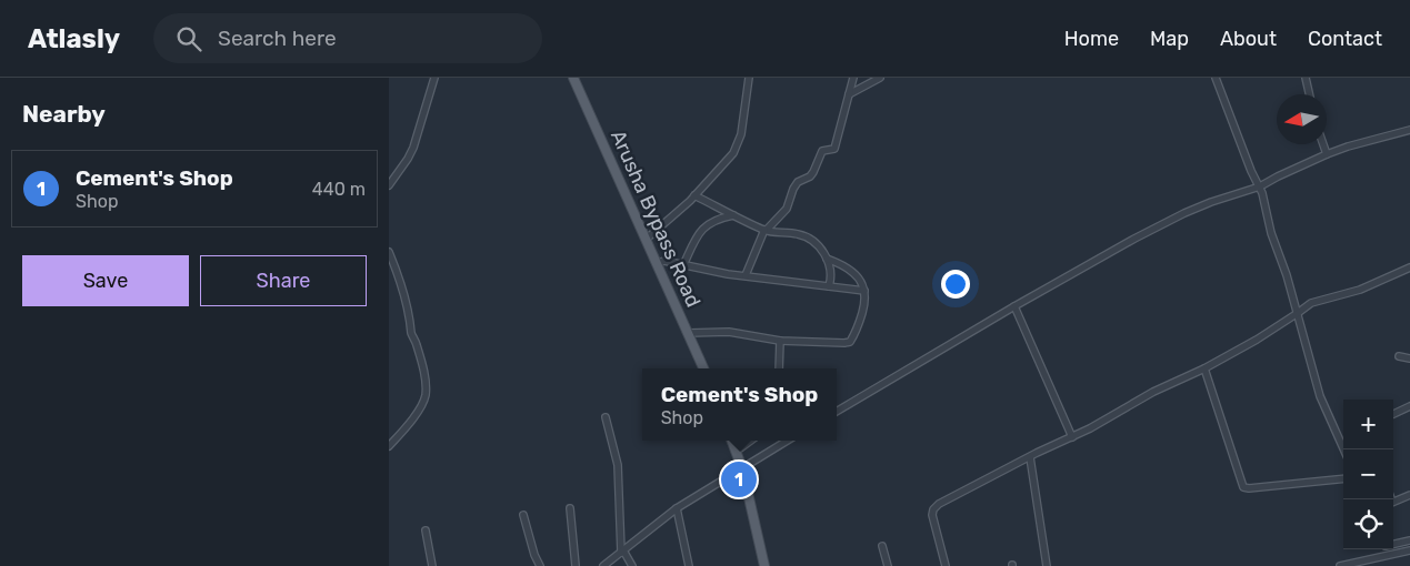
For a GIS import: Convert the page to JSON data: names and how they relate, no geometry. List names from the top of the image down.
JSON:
{
  "streets": {
    "main road": ["Arusha Bypass Road"]
  },
  "north": "left",
  "page": {
    "header": "Atlasly",
    "search": "Search here",
    "nav": [
      "Home",
      "Map",
      "About",
      "Contact"
    ],
    "heading": "Nearby",
    "list": [
      {
        "mark": "1",
        "name": "Cement's Shop",
        "note": "Shop",
        "value": "440 m"
      }
    ],
    "buttons": ["Save", "Share"],
    "popup": ["Cement's Shop", "Shop"],
    "map_buttons": ["+", "−"],
    "pins": "1"
  }
}
